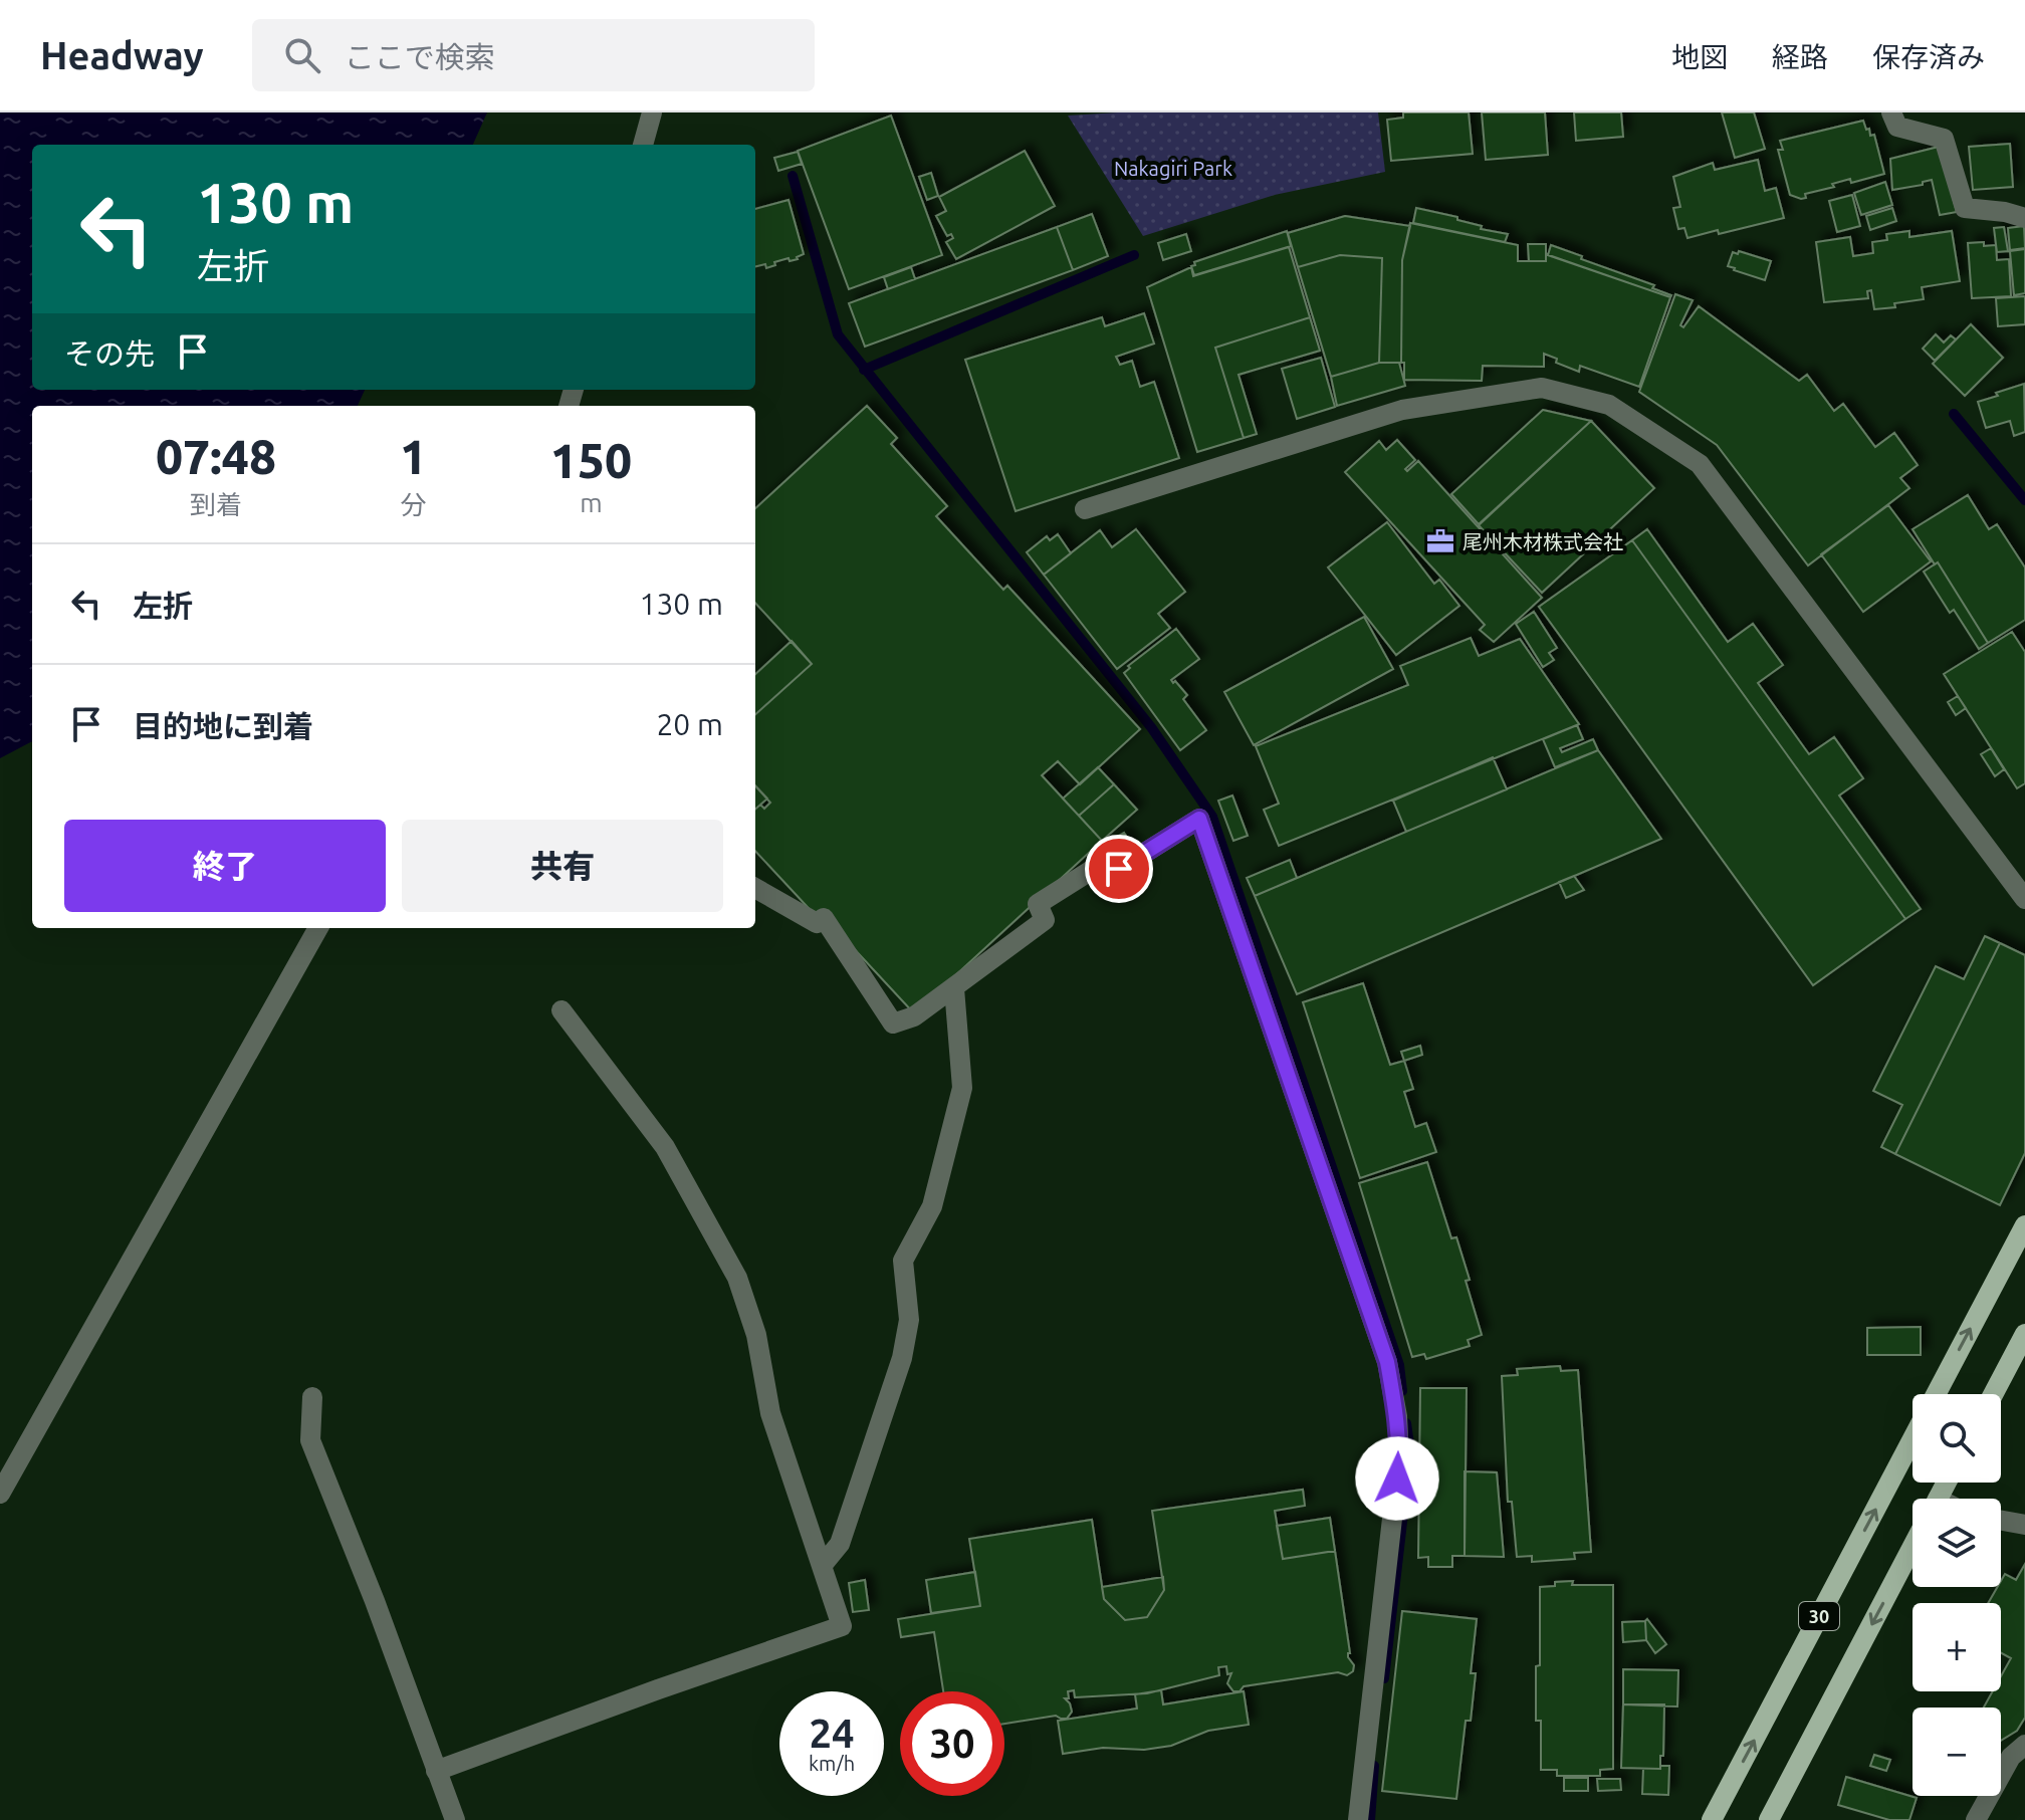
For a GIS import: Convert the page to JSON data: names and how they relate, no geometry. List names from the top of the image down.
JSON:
{
  "streets": {
    "main road": ["30"]
  },
  "parks": ["Nakagiri Park"],
  "places": {
    "office": ["尾州木材株式会社"]
  },
  "page": {
    "header": "Headway",
    "search": "ここで検索",
    "nav": ["地図", "経路", "保存済み"],
    "turn": ["130 m", "左折"],
    "then": "その先",
    "eta": [
      "07:48",
      "到着",
      "1",
      "分",
      "150",
      "m"
    ],
    "list": [
      {
        "name": "左折",
        "value": "130 m"
      },
      {
        "name": "目的地に到着",
        "value": "20 m"
      }
    ],
    "buttons": ["終了", "共有"],
    "map_buttons": ["+", "−"],
    "speed": "24 km/h",
    "limit": "30"
  }
}
